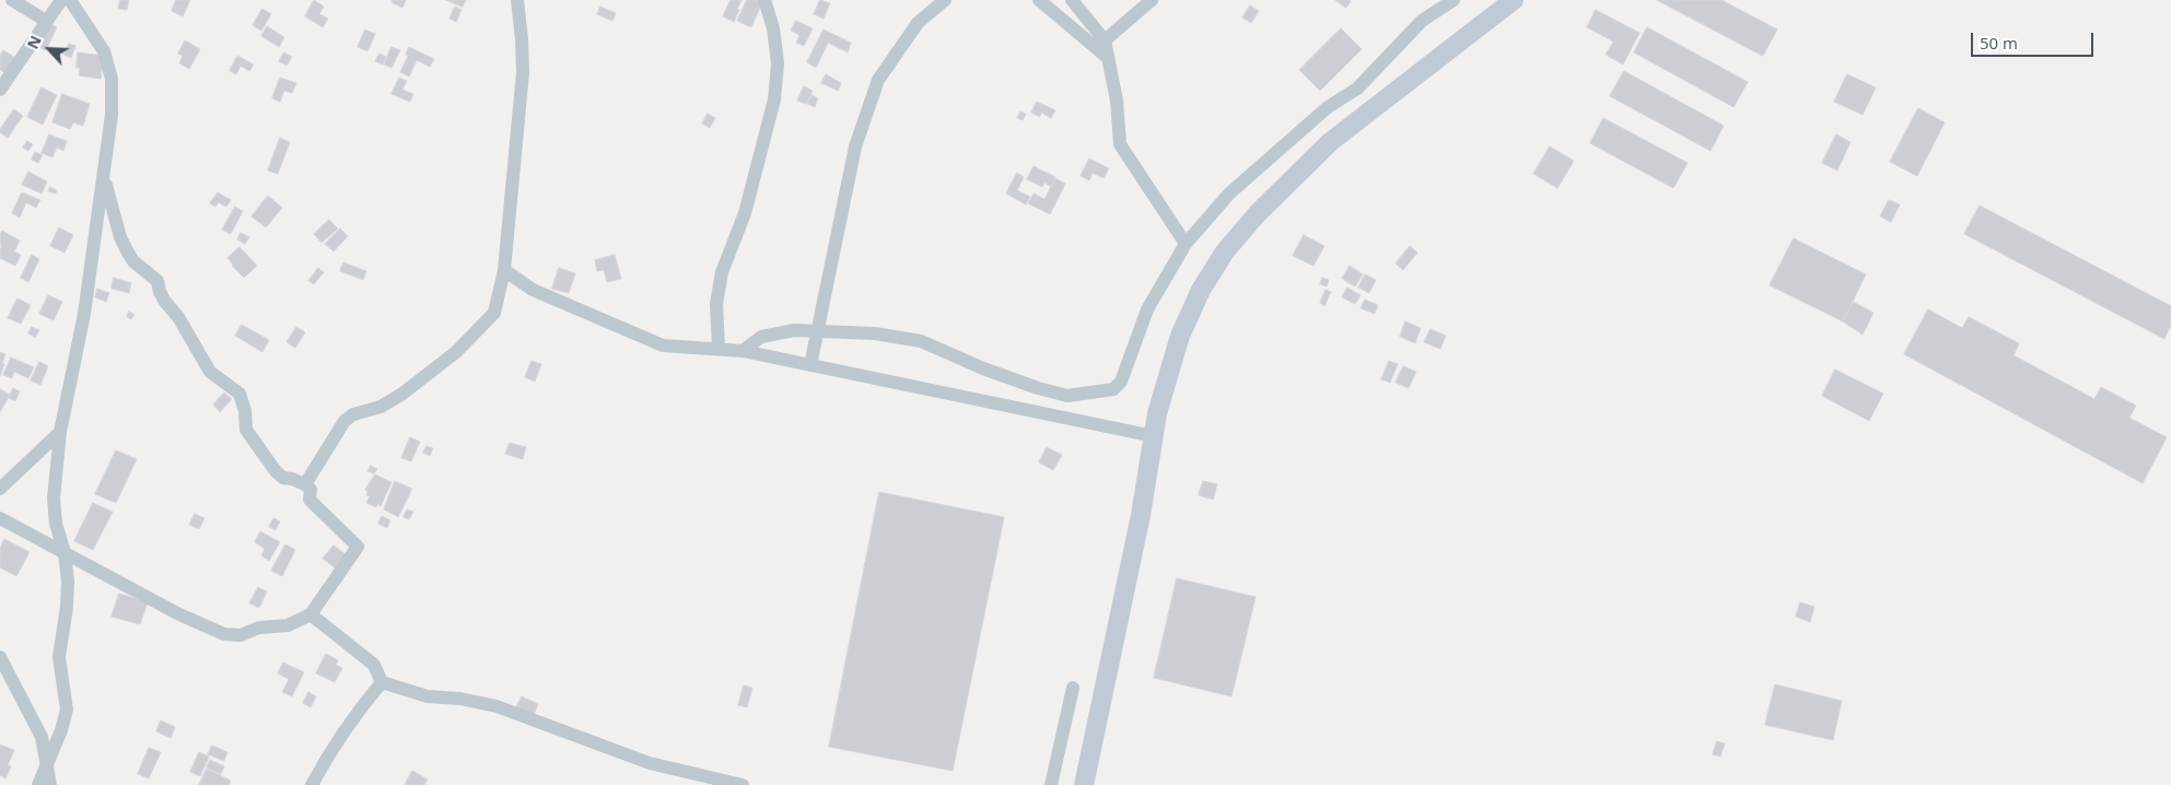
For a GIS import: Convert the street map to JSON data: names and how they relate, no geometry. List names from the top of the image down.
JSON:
{
  "scale_bar": "50 m",
  "north": "top left"
}
